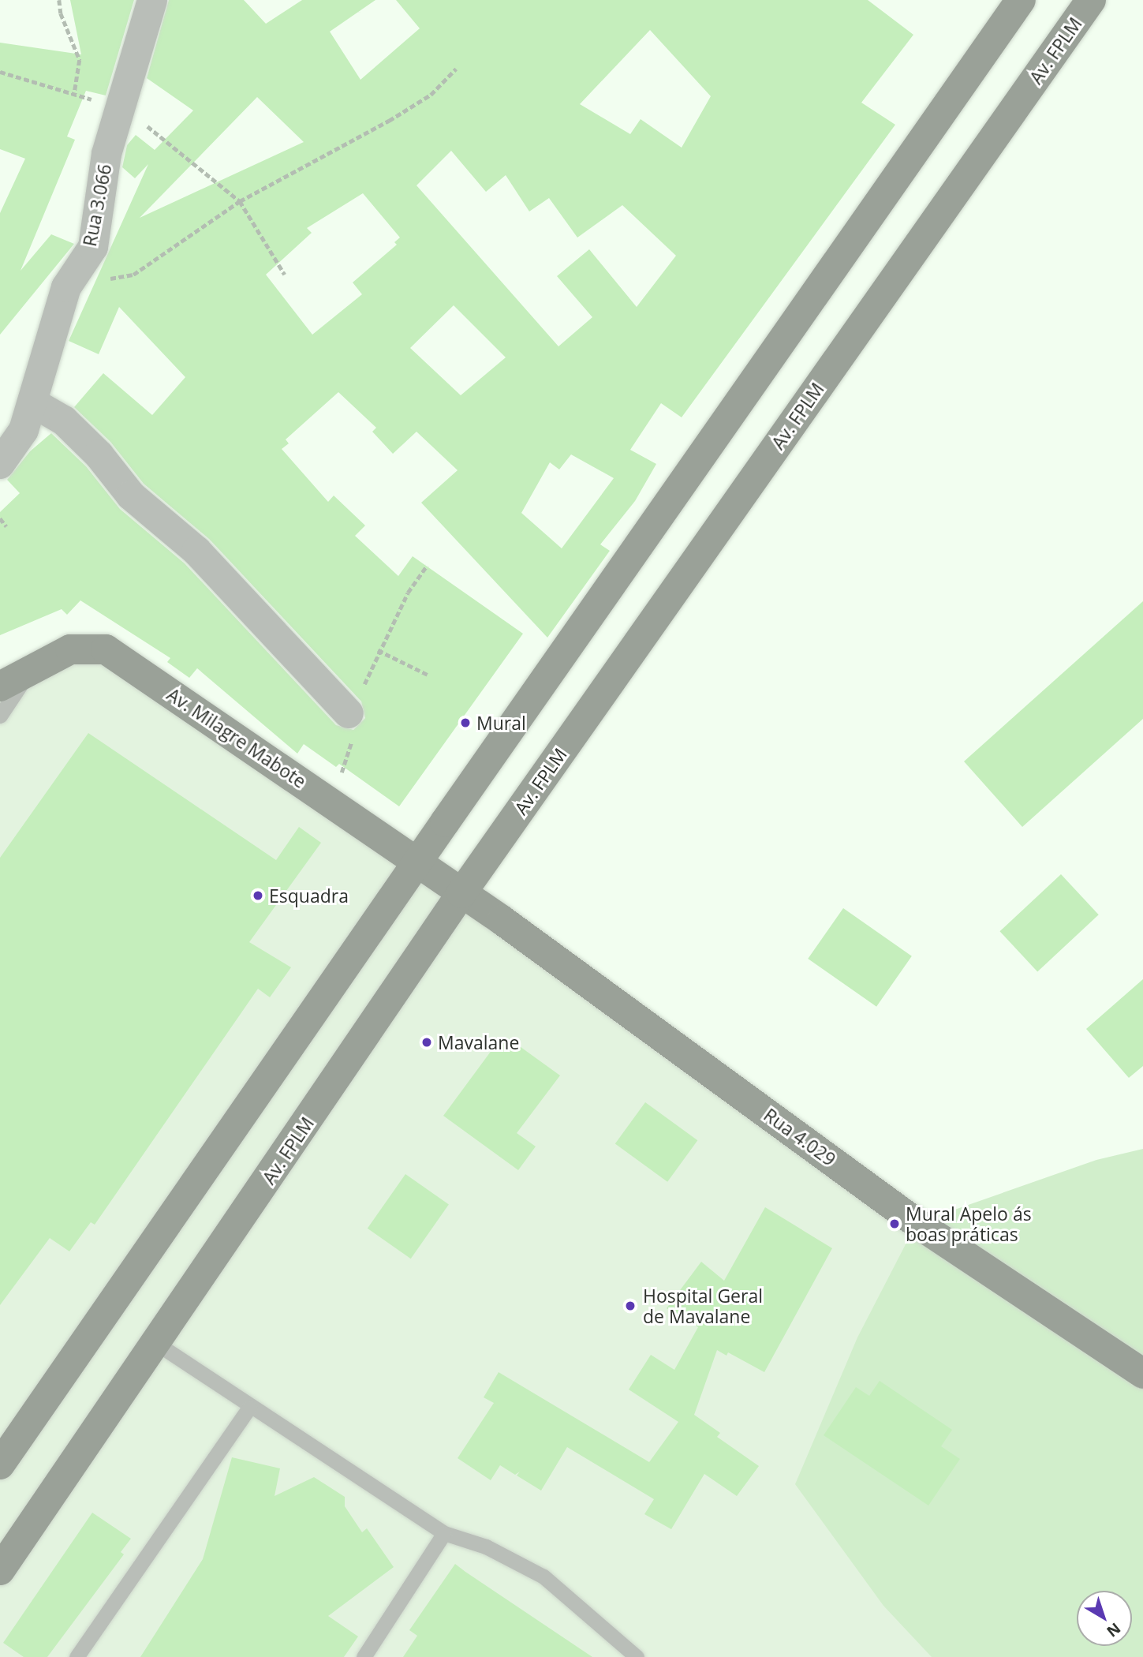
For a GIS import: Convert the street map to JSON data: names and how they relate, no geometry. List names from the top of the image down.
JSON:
{
  "streets": {
    "main road": ["Av. FPLM", "Av. Milagre Mabote", "Rua 4.029"],
    "street": ["Rua 3.066"]
  },
  "crossings": [
    ["Av. FPLM", "Av. Milagre Mabote"],
    ["Av. FPLM", "Rua 4.029"],
    ["Av. Milagre Mabote", "Rua 4.029"]
  ],
  "places": [
    "Mural",
    "Esquadra",
    "Mavalane",
    "Mural Apelo ás boas práticas",
    "Hospital Geral de Mavalane"
  ],
  "north": "bottom right"
}
